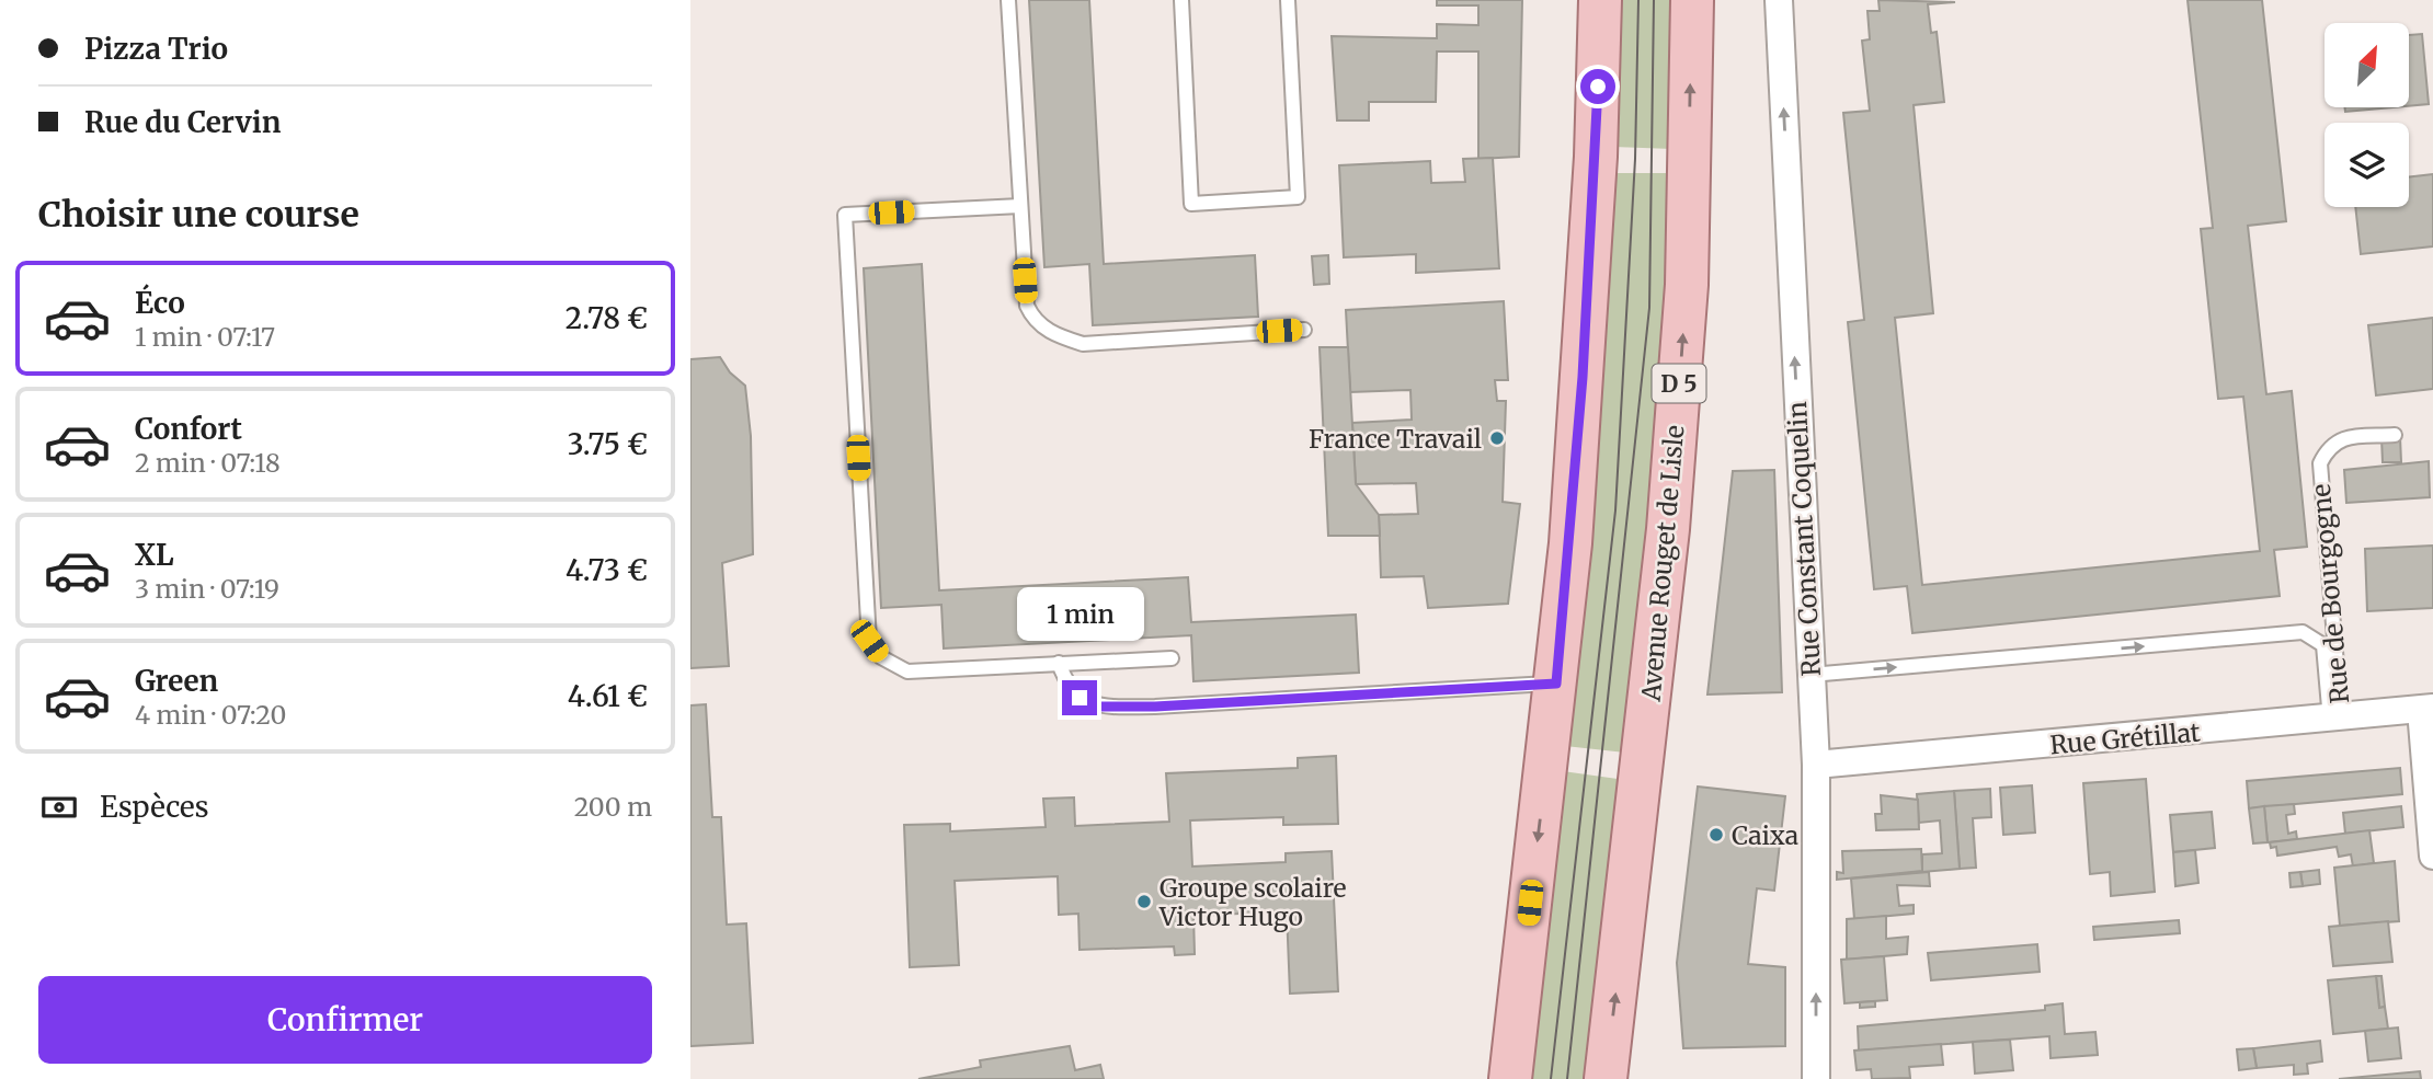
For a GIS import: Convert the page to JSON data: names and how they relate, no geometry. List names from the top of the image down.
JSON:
{
  "streets": {
    "main road": ["D 5", "Avenue Rouget de Lisle"],
    "street": ["Rue Constant Coquelin", "Rue Grétillat"],
    "lane": ["Rue de Bourgogne"]
  },
  "crossings": [
    ["Rue Constant Coquelin", "Rue Grétillat"],
    ["Rue de Bourgogne", "Rue Grétillat"]
  ],
  "one_way": ["Rue Constant Coquelin"],
  "places": ["France Travail", "Caixa", "Groupe scolaire Victor Hugo"],
  "north": "top right",
  "page": {
    "banner": ["Pizza Trio", "Rue du Cervin"],
    "heading": "Choisir une course",
    "list": [
      {
        "name": "Éco",
        "note": "1 min · 07:17",
        "value": "2.78 €"
      },
      {
        "name": "Confort",
        "note": "2 min · 07:18",
        "value": "3.75 €"
      },
      {
        "name": "XL",
        "note": "3 min · 07:19",
        "value": "4.73 €"
      },
      {
        "name": "Green",
        "note": "4 min · 07:20",
        "value": "4.61 €"
      }
    ],
    "bubble": "1 min",
    "pay": ["Espèces", "200 m"],
    "buttons": "Confirmer"
  }
}
